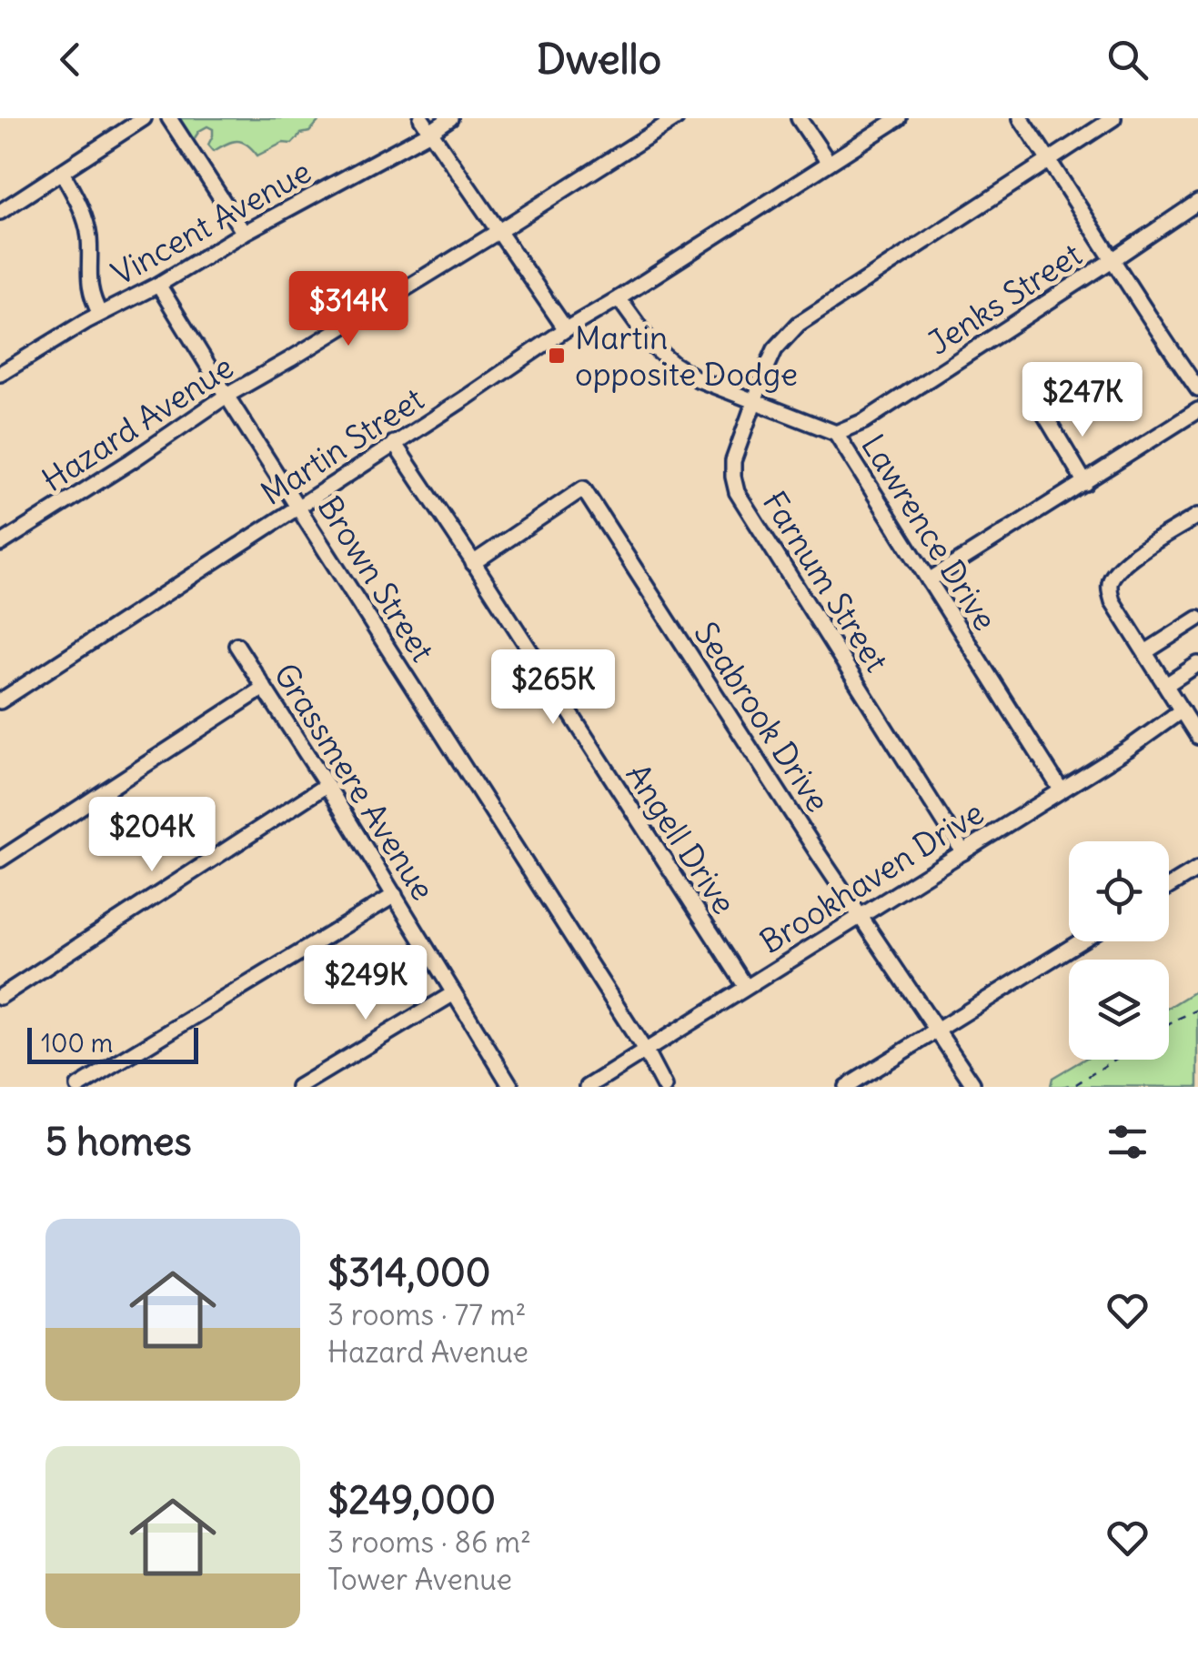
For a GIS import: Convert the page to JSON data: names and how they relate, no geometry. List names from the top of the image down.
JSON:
{
  "streets": {
    "street": [
      "Vincent Avenue",
      "Jenks Street",
      "Hazard Avenue",
      "Martin Street",
      "Lawrence Drive",
      "Brown Street",
      "Farnum Street",
      "Seabrook Drive",
      "Grassmere Avenue",
      "Angell Drive",
      "Brookhaven Drive"
    ]
  },
  "crossings": [
    ["Vincent Avenue", "Brown Street"],
    ["Jenks Street", "Lawrence Drive"],
    ["Hazard Avenue", "Brown Street"],
    ["Martin Street", "Lawrence Drive"],
    ["Martin Street", "Brown Street"],
    ["Martin Street", "Angell Drive"],
    ["Lawrence Drive", "Farnum Street"],
    ["Lawrence Drive", "Brookhaven Drive"],
    ["Brown Street", "Brookhaven Drive"],
    ["Farnum Street", "Brookhaven Drive"],
    ["Seabrook Drive", "Angell Drive"],
    ["Seabrook Drive", "Brookhaven Drive"],
    ["Angell Drive", "Brookhaven Drive"]
  ],
  "places": {
    "transit": ["Martin opposite Dodge"]
  },
  "scale_bar": "100 m",
  "page": {
    "header": "Dwello",
    "price": [
      "$314K",
      "$247K",
      "$265K",
      "$204K",
      "$249K"
    ],
    "scale": "100 m",
    "heading": "5 homes",
    "list": [
      {
        "name": "$314,000",
        "note": "3 rooms · 77 m² · Hazard Avenue"
      },
      {
        "name": "$249,000",
        "note": "3 rooms · 86 m² · Tower Avenue"
      }
    ]
  }
}
